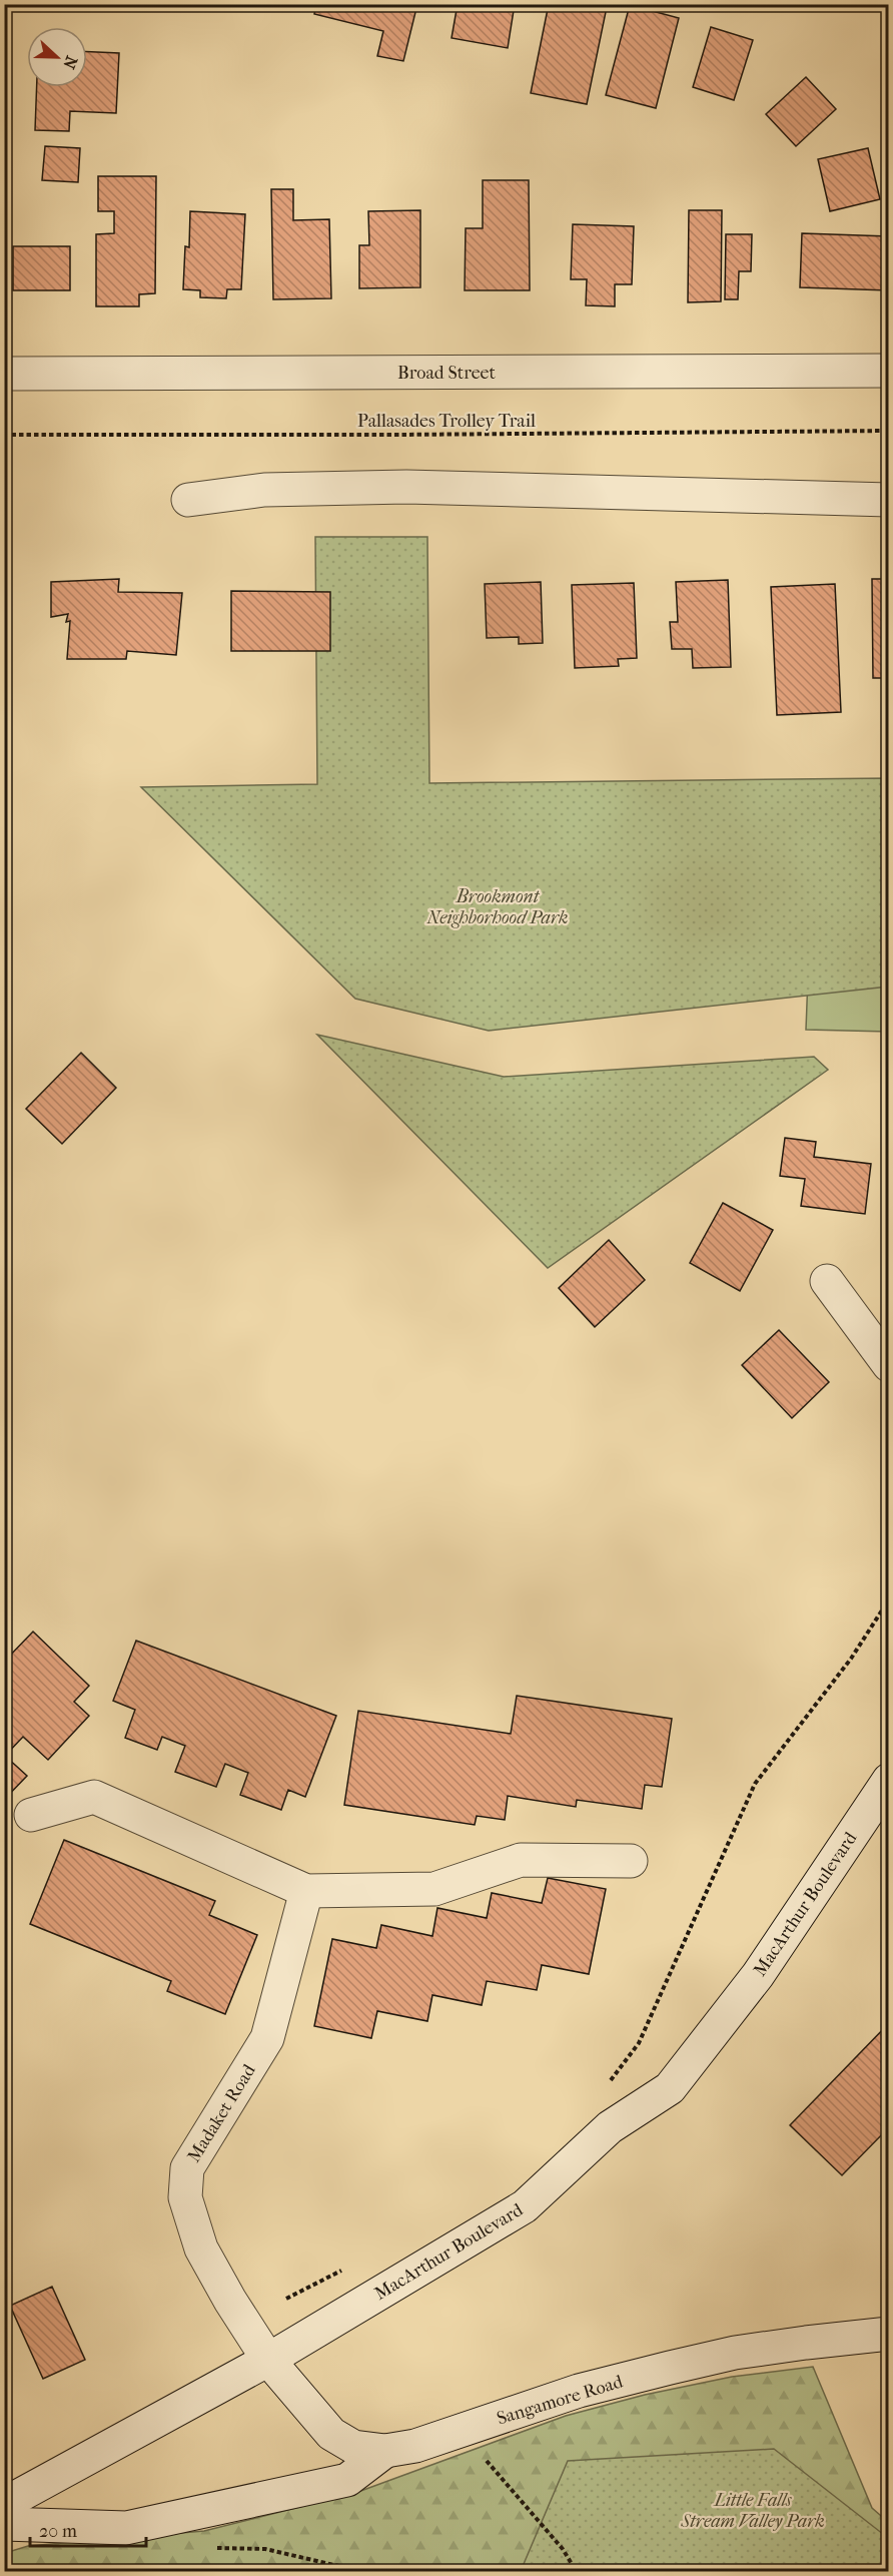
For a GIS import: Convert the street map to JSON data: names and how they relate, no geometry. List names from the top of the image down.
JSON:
{
  "streets": {
    "street": [
      "Broad Street",
      "MacArthur Boulevard",
      "Madaket Road",
      "Sangamore Road"
    ],
    "path": ["Pallasades Trolley Trail"]
  },
  "crossings": [
    ["MacArthur Boulevard", "Madaket Road"],
    ["MacArthur Boulevard", "Sangamore Road"],
    ["Madaket Road", "Sangamore Road"]
  ],
  "parks": ["Brookmont Neighborhood Park", "Little Falls Stream Valley Park"],
  "scale_bar": "20 m",
  "north": "right"
}
